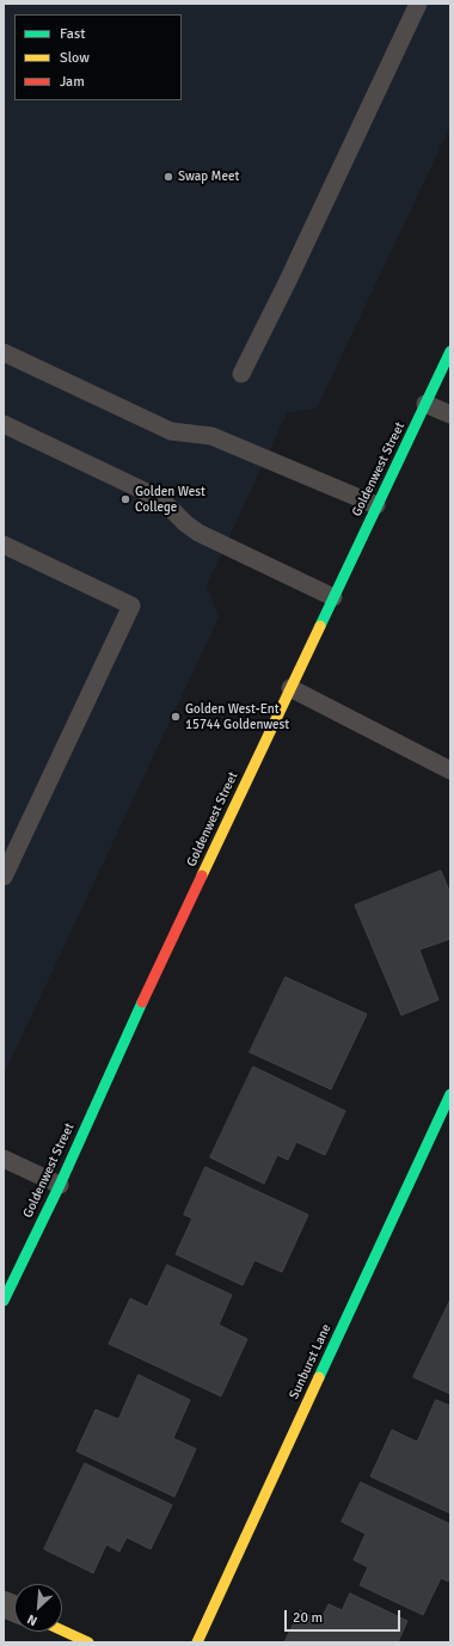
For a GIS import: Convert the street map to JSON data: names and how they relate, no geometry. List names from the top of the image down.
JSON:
{
  "streets": {
    "main road": ["Goldenwest Street", "Sunburst Lane"]
  },
  "places": ["Swap Meet", "Golden West College", "Golden West-Ent 15744 Goldenwest"],
  "legend": ["Fast", "Slow", "Jam"],
  "scale_bar": "20 m",
  "north": "bottom left"
}
